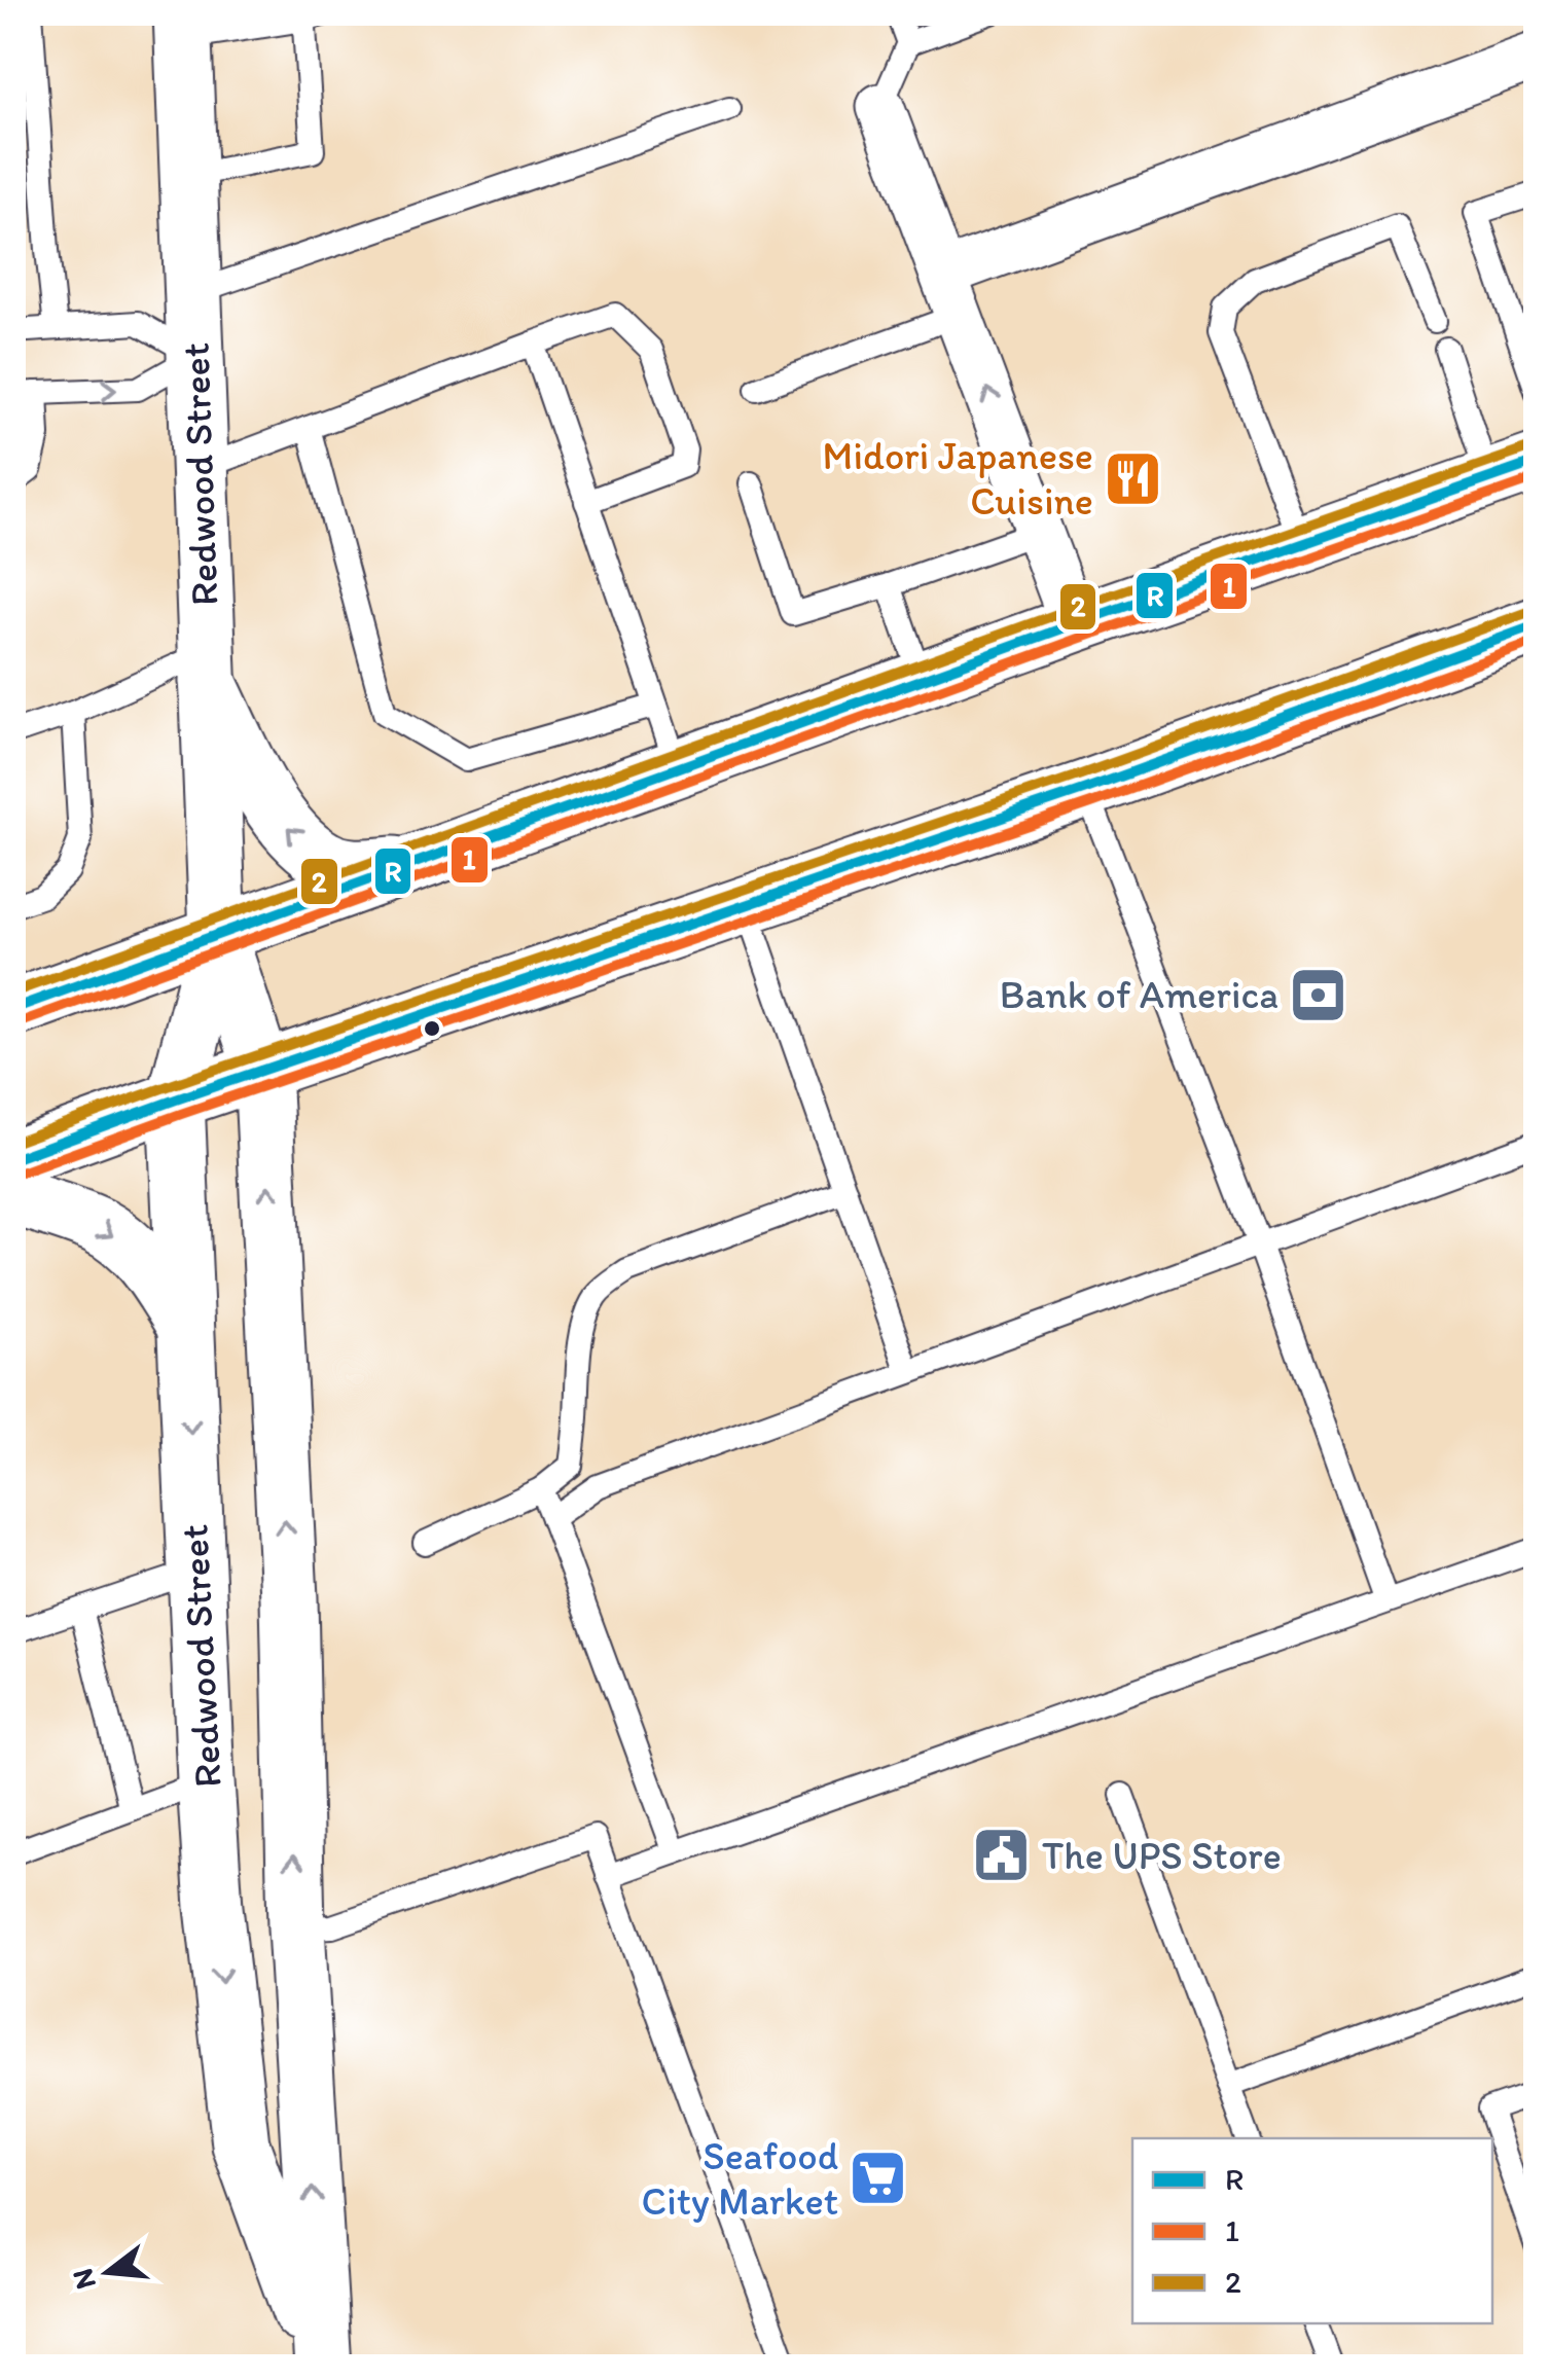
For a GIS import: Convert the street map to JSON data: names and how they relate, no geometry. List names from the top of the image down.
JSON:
{
  "streets": {
    "main road": ["Redwood Street"]
  },
  "places": {
    "restaurant": ["Midori Japanese Cuisine"],
    "bank": ["Bank of America"],
    "public building": ["The UPS Store"],
    "supermarket": ["Seafood City Market"]
  },
  "lines": ["transit line 2", "transit line R", "transit line 1"],
  "legend": ["R", "1", "2"],
  "north": "left"
}
